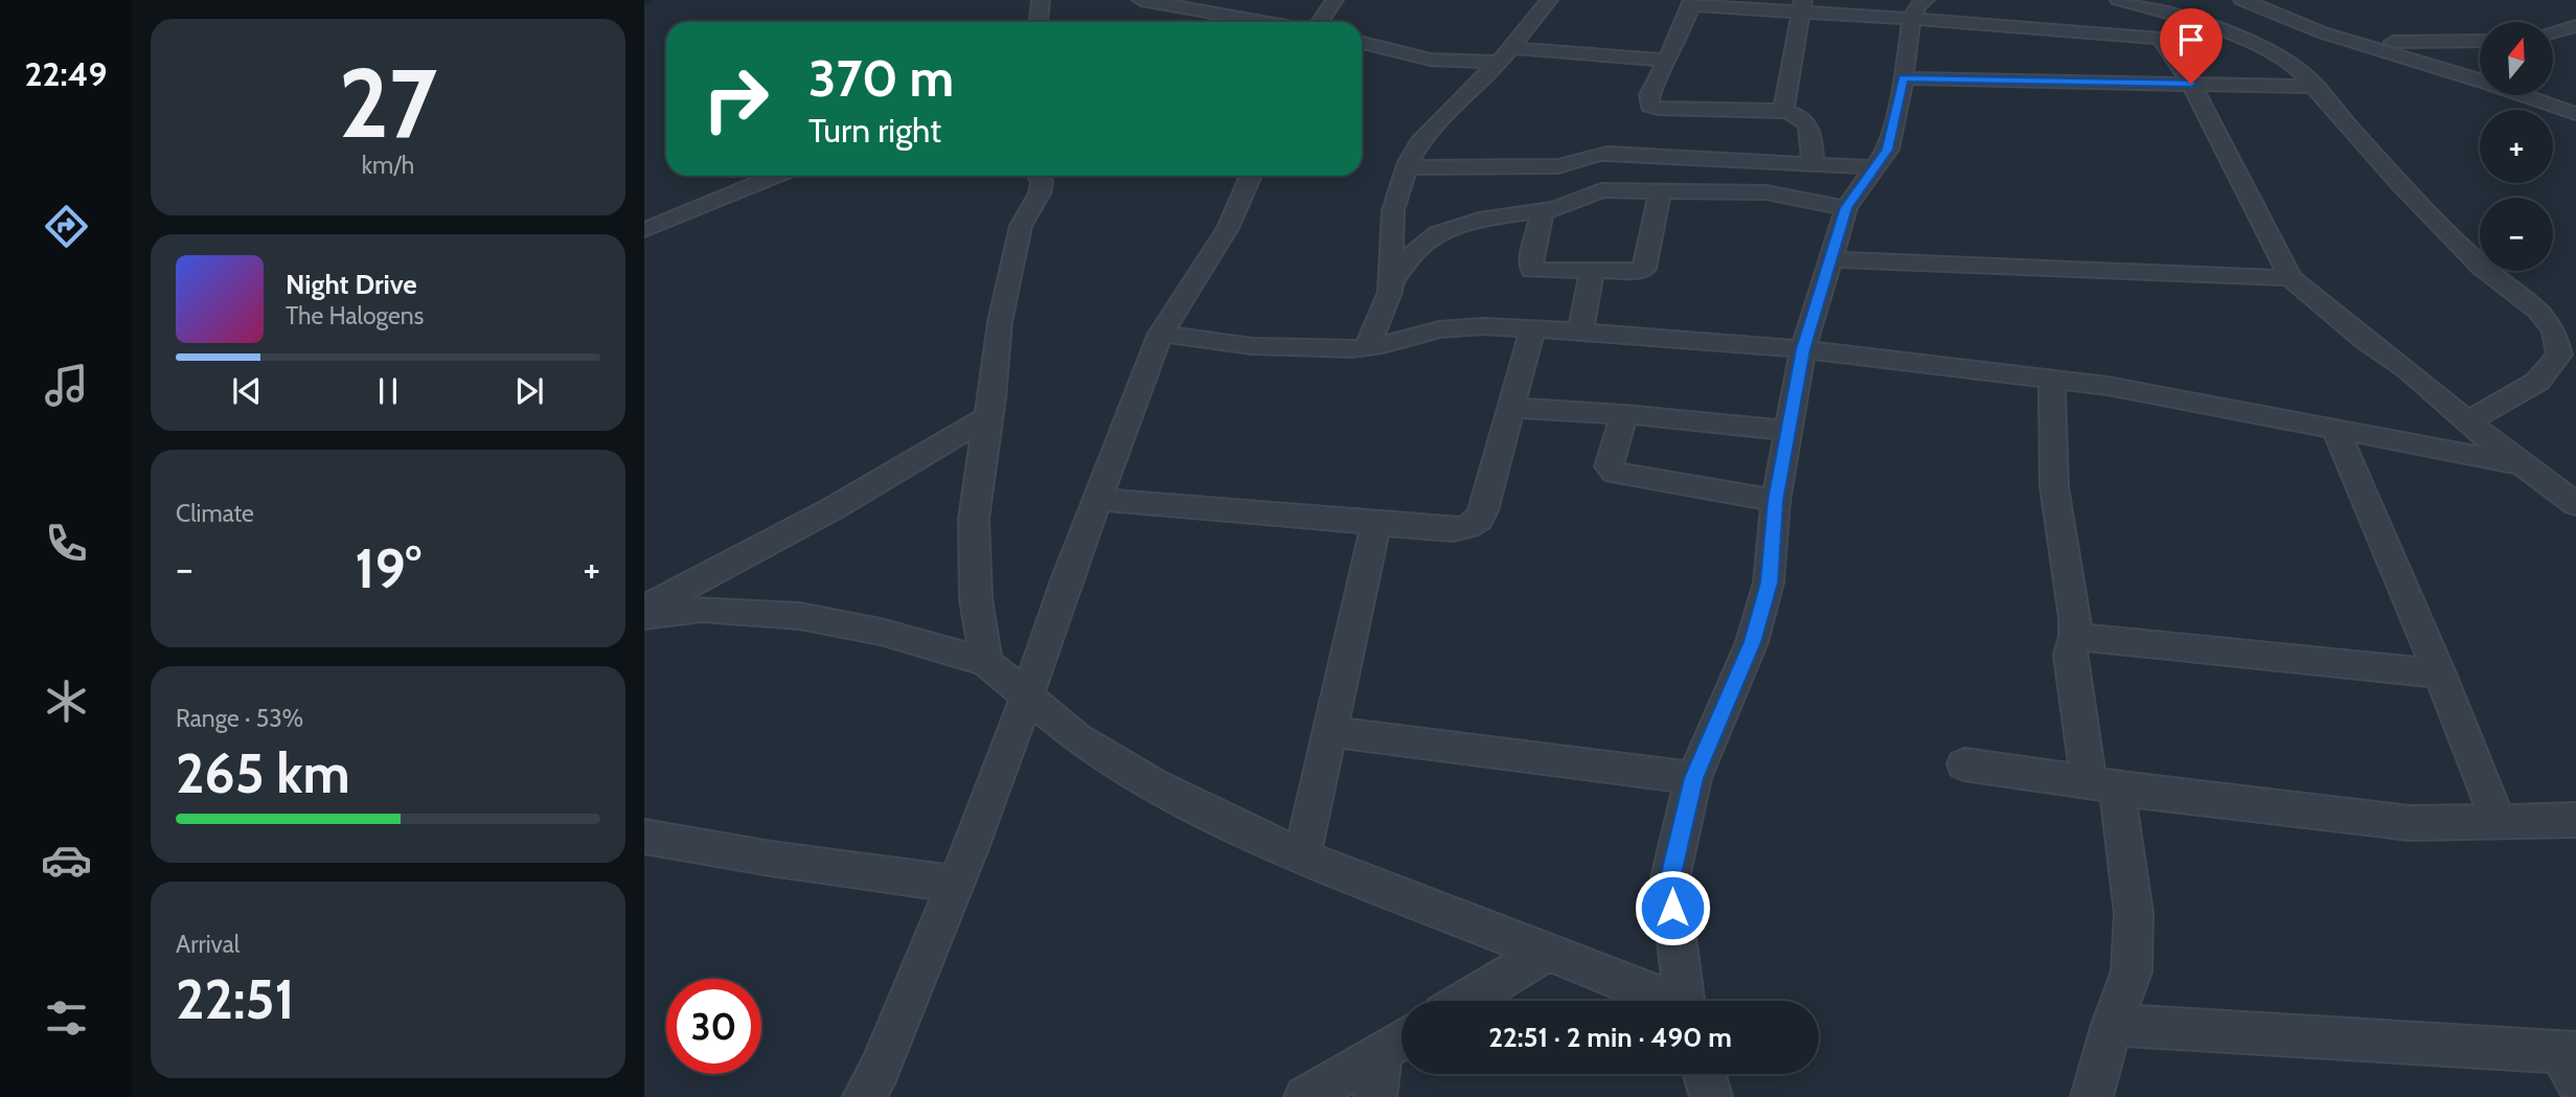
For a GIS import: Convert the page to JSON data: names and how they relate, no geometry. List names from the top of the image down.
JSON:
{
  "north": "top",
  "page": {
    "tabs": "22:49",
    "tile": [
      ["27", "km/h"],
      "Climate",
      ["Range · 53%", "265 km"],
      ["Arrival", "22:51"]
    ],
    "map_buttons": ["+", "−"],
    "turn": ["370 m", "Turn right"],
    "song": ["Night Drive", "The Halogens"],
    "heat": ["−", "19°", "+"],
    "limit": "30",
    "trip": "22:51 · 2 min · 490 m"
  }
}
